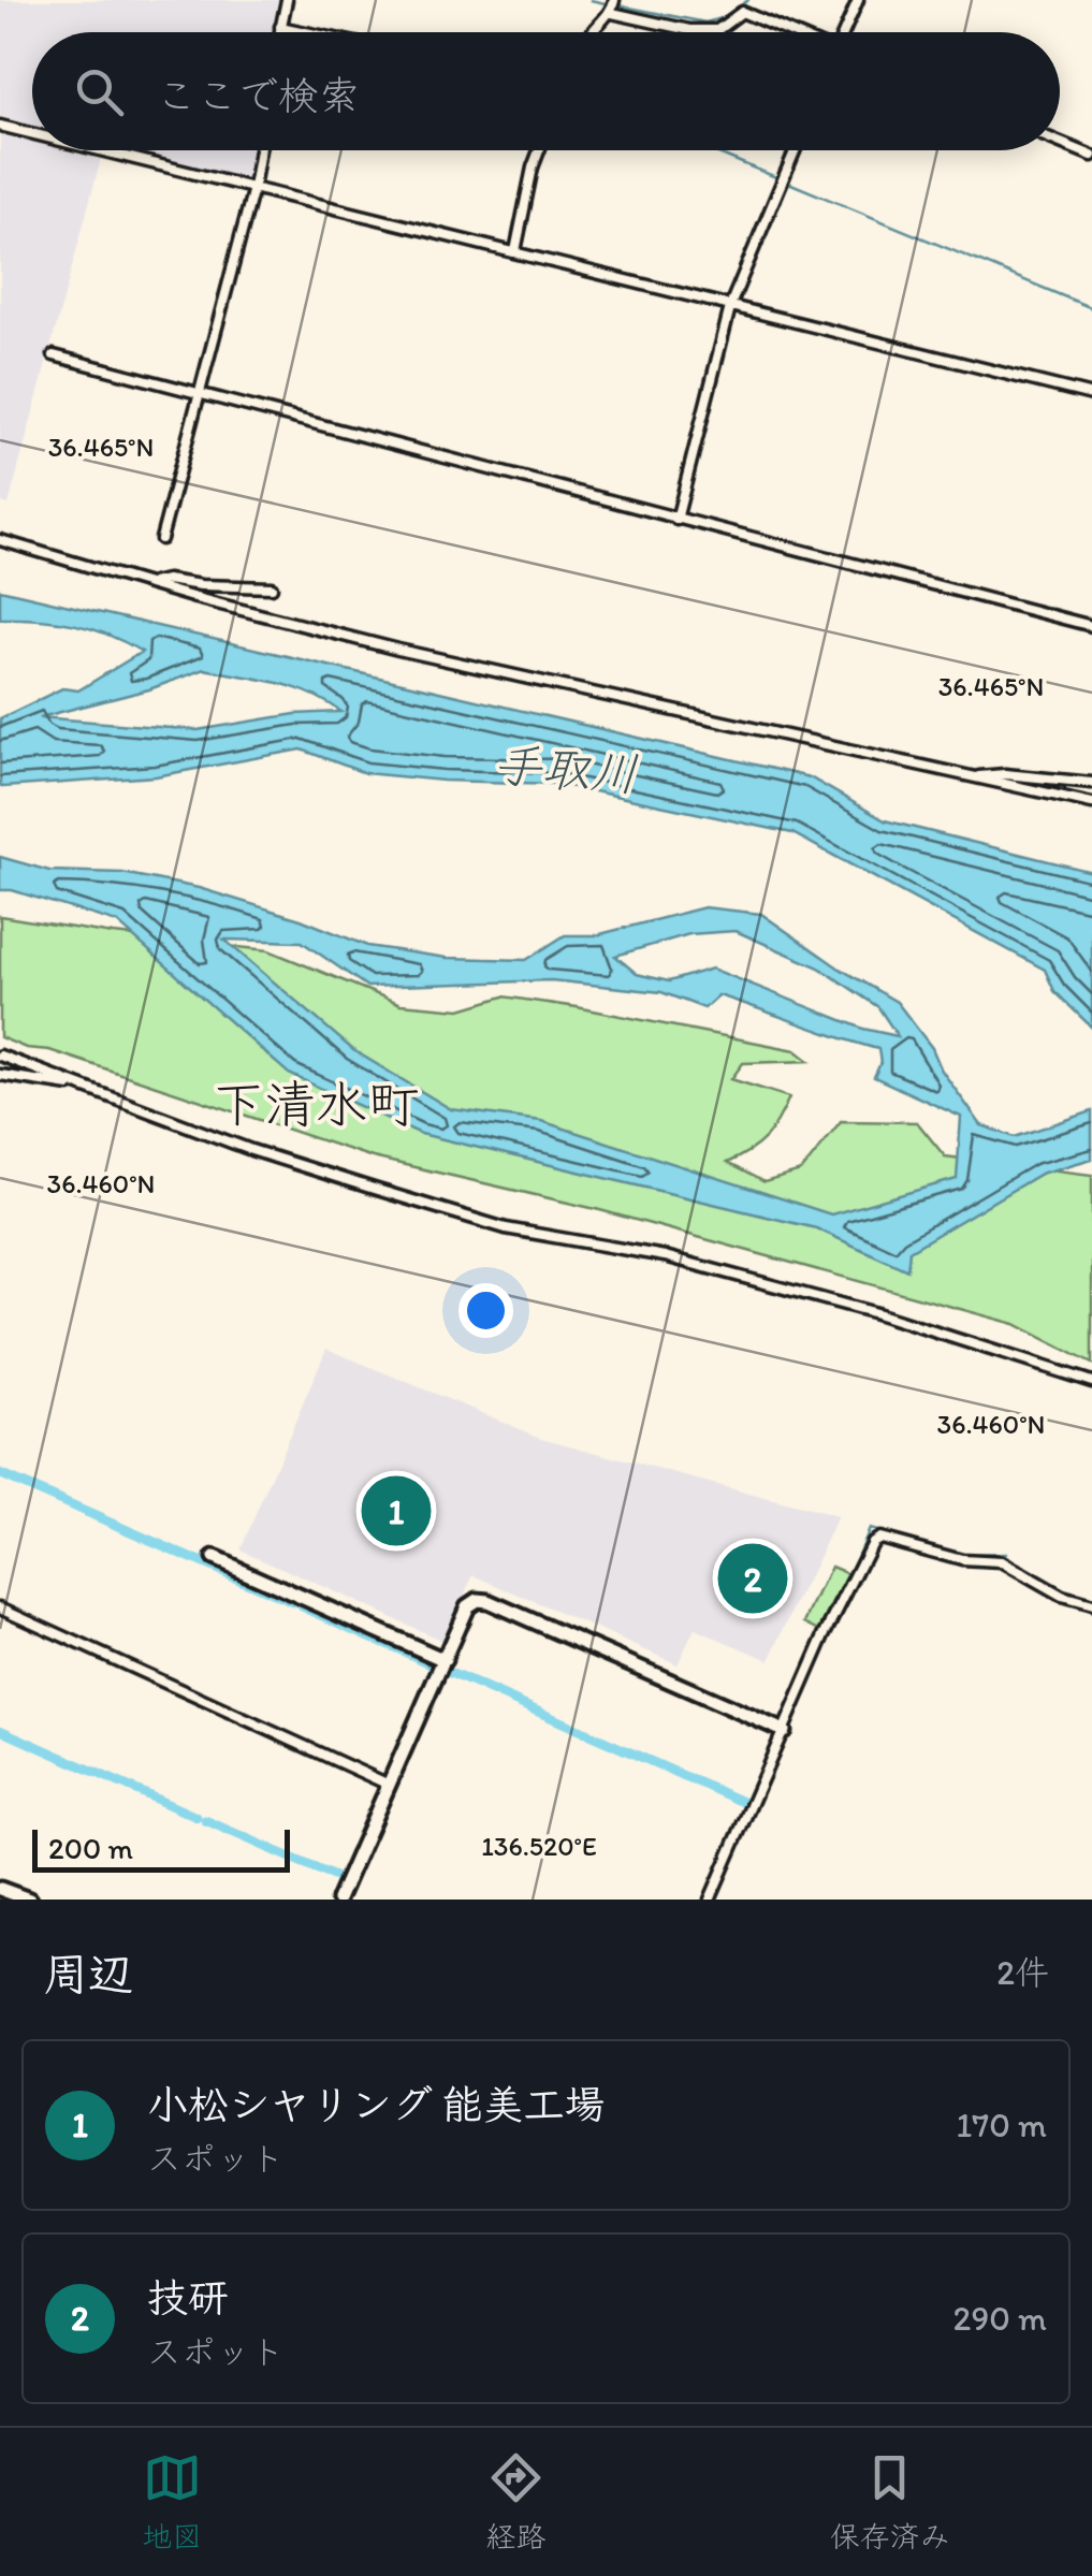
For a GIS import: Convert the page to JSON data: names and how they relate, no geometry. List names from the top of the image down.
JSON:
{
  "districts": ["下清水町"],
  "water": ["手取川"],
  "scale_bar": "200 m",
  "page": {
    "search": "ここで検索",
    "pins": ["1", "2"],
    "scale": "200 m",
    "heading": ["周辺", "2件"],
    "list": [
      {
        "mark": "1",
        "name": "小松シヤリング 能美工場",
        "note": "スポット",
        "value": "170 m"
      },
      {
        "mark": "2",
        "name": "技研",
        "note": "スポット",
        "value": "290 m"
      }
    ],
    "nav": ["地図", "経路", "保存済み"]
  },
  "coordinates": ["36.465°N", "36.460°N", "136.520°E"]
}
